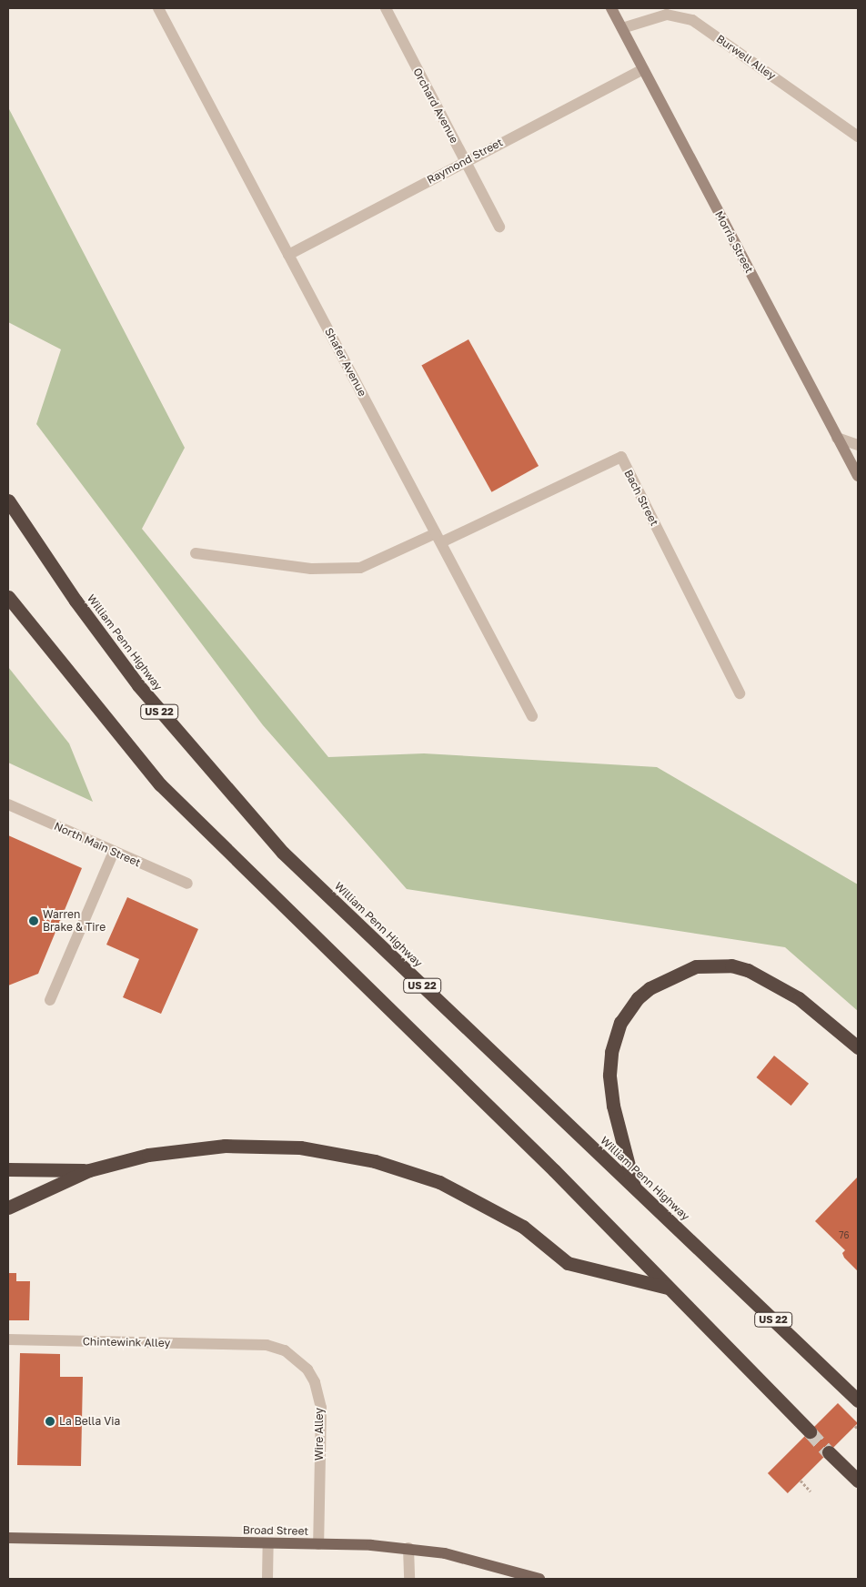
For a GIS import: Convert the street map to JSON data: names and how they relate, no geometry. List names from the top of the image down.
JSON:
{
  "streets": {
    "highway": ["William Penn Highway", "US 22"],
    "main road": ["Broad Street"],
    "street": [
      "Burwell Alley",
      "Orchard Avenue",
      "Raymond Street",
      "Morris Street",
      "Shafer Avenue",
      "Bach Street",
      "North Main Street",
      "Chintewink Alley",
      "Wire Alley"
    ]
  },
  "crossings": [
    ["Burwell Alley", "Morris Street"],
    ["Orchard Avenue", "Raymond Street"],
    ["Raymond Street", "Morris Street"],
    ["Raymond Street", "Shafer Avenue"],
    ["Shafer Avenue", "Bach Street"],
    ["Chintewink Alley", "Wire Alley"],
    ["Wire Alley", "Broad Street"]
  ],
  "places": ["Warren Brake & Tire", "La Bella Via"],
  "house_numbers": ["76"]
}
